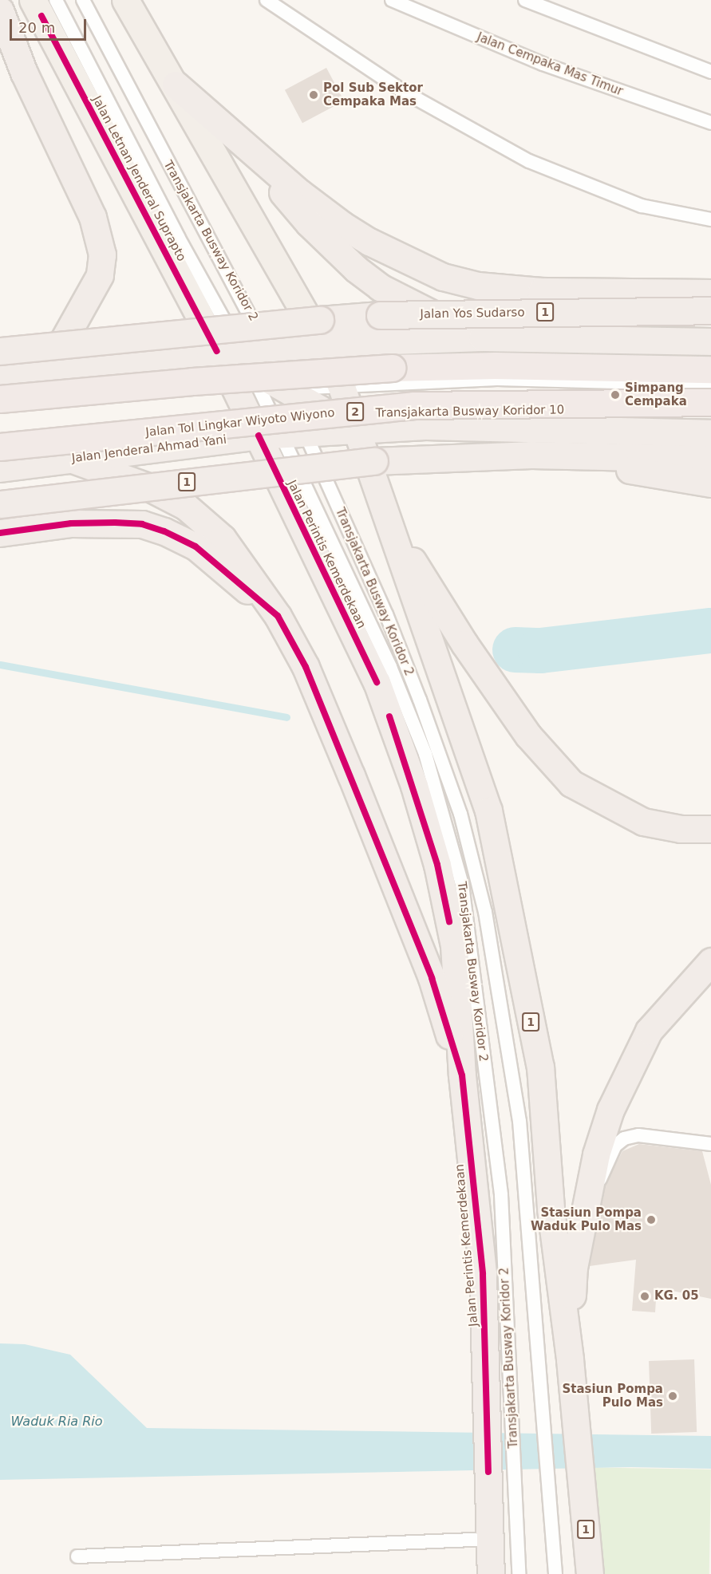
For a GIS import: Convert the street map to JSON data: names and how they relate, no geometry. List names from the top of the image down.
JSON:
{
  "streets": {
    "highway": [
      "1",
      "Jalan Yos Sudarso",
      "2",
      "Jalan Tol Lingkar Wiyoto Wiyono",
      "Jalan Jenderal Ahmad Yani",
      "Jalan Perintis Kemerdekaan"
    ],
    "main road": ["Jalan Letnan Jenderal Suprapto"],
    "lane": ["Jalan Cempaka Mas Timur", "Transjakarta Busway Koridor 2", "Transjakarta Busway Koridor 10"]
  },
  "crossings": [
    ["Jalan Letnan Jenderal Suprapto", "1"],
    ["Jalan Letnan Jenderal Suprapto", "Jalan Perintis Kemerdekaan"],
    ["Transjakarta Busway Koridor 2", "1"],
    ["Transjakarta Busway Koridor 2", "Jalan Jenderal Ahmad Yani"],
    ["Transjakarta Busway Koridor 2", "Jalan Perintis Kemerdekaan"],
    ["1", "Jalan Yos Sudarso"],
    ["1", "Transjakarta Busway Koridor 10"],
    ["1", "Jalan Jenderal Ahmad Yani"],
    ["1", "Jalan Perintis Kemerdekaan"],
    ["Transjakarta Busway Koridor 10", "Jalan Jenderal Ahmad Yani"],
    ["Jalan Jenderal Ahmad Yani", "Jalan Perintis Kemerdekaan"]
  ],
  "water": ["Waduk Ria Rio"],
  "places": [
    "Pol Sub Sektor Cempaka Mas",
    "Simpang Cempaka",
    "Stasiun Pompa Waduk Pulo Mas",
    "KG. 05",
    "Stasiun Pompa Pulo Mas"
  ],
  "scale_bar": "20 m"
}
